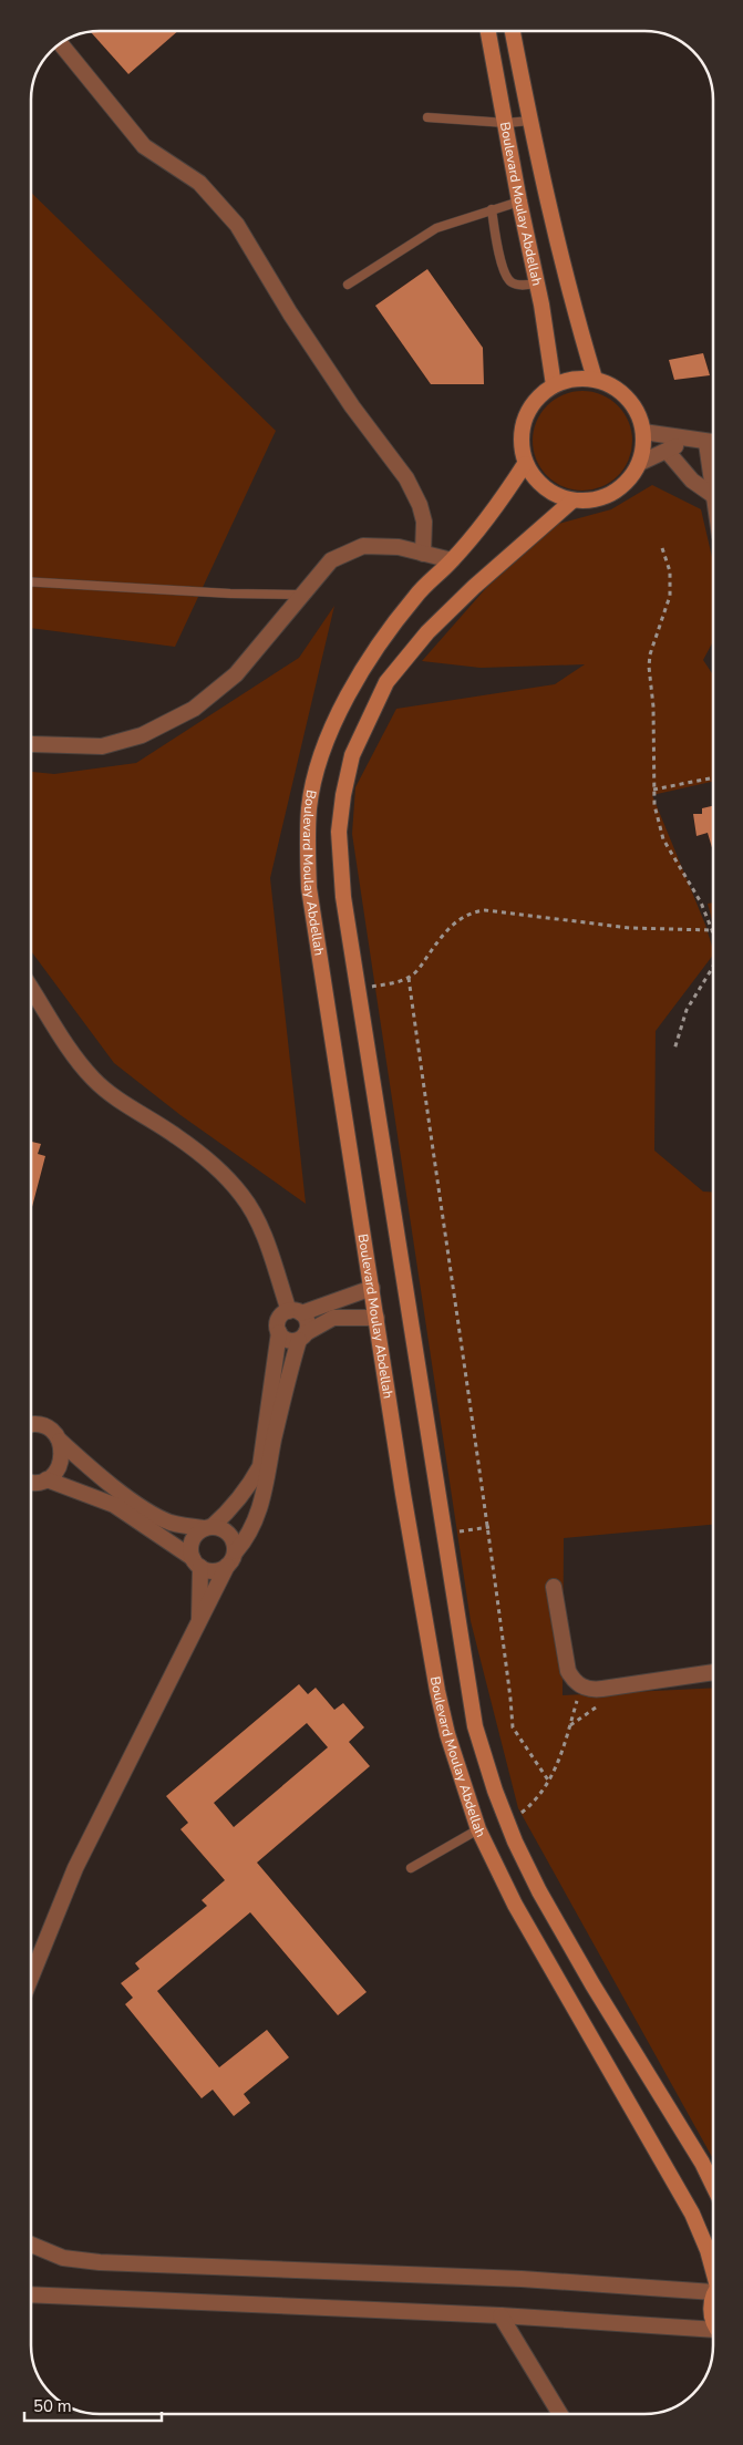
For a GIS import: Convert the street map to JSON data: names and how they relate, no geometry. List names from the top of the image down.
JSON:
{
  "streets": {
    "main road": ["Boulevard Moulay Abdellah"]
  },
  "scale_bar": "50 m"
}
